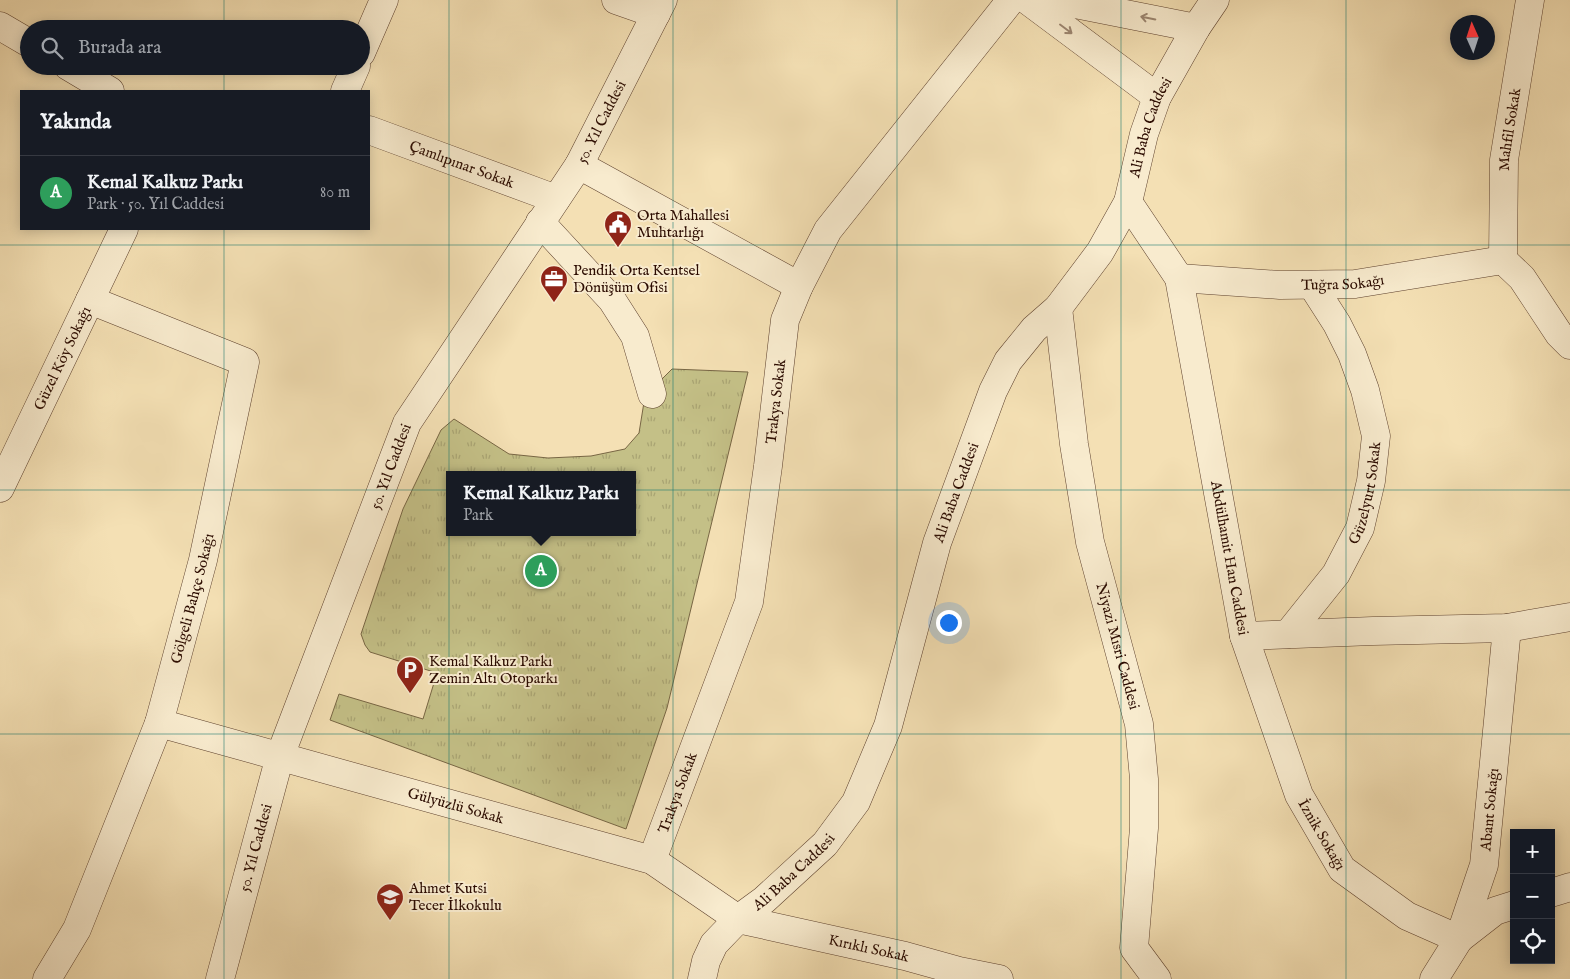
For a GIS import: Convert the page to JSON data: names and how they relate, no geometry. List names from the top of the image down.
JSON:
{
  "streets": {
    "street": [
      "50. Yıl Caddesi",
      "Ali Baba Caddesi",
      "Mahfil Sokak",
      "Çamlıpınar Sokak",
      "Tuğra Sokağı",
      "Güzel Köy Sokağı",
      "Trakya Sokak",
      "Güzelyurt Sokak",
      "Abdülhamit Han Caddesi",
      "Gölgeli Bahçe Sokağı",
      "Niyazi Mısri Caddesi",
      "Gülyüzlü Sokak",
      "Abant Sokağı",
      "İznik Sokağı",
      "Kırıklı Sokak"
    ]
  },
  "crossings": [
    ["50. Yıl Caddesi", "Çamlıpınar Sokak"],
    ["50. Yıl Caddesi", "Gülyüzlü Sokak"],
    ["Ali Baba Caddesi", "Abdülhamit Han Caddesi"],
    ["Ali Baba Caddesi", "Niyazi Mısri Caddesi"],
    ["Ali Baba Caddesi", "Gülyüzlü Sokak"],
    ["Ali Baba Caddesi", "Kırıklı Sokak"],
    ["Mahfil Sokak", "Tuğra Sokağı"],
    ["Tuğra Sokağı", "Güzelyurt Sokak"],
    ["Tuğra Sokağı", "Abdülhamit Han Caddesi"],
    ["Güzel Köy Sokağı", "Gölgeli Bahçe Sokağı"],
    ["Trakya Sokak", "Gülyüzlü Sokak"],
    ["Güzelyurt Sokak", "Abdülhamit Han Caddesi"],
    ["Abdülhamit Han Caddesi", "Abant Sokağı"],
    ["Abdülhamit Han Caddesi", "İznik Sokağı"],
    ["Gölgeli Bahçe Sokağı", "Gülyüzlü Sokak"],
    ["Gülyüzlü Sokak", "Kırıklı Sokak"],
    ["Abant Sokağı", "İznik Sokağı"]
  ],
  "places": {
    "public building": ["Orta Mahallesi Muhtarlığı"],
    "office": ["Pendik Orta Kentsel Dönüşüm Ofisi"],
    "parking": ["Kemal Kalkuz Parkı Zemin Altı Otoparkı"],
    "school or university": ["Ahmet Kutsi Tecer İlkokulu"]
  },
  "north": "top",
  "page": {
    "search": "Burada ara",
    "heading": "Yakında",
    "list": [
      {
        "mark": "A",
        "name": "Kemal Kalkuz Parkı",
        "note": "Park · 50. Yıl Caddesi",
        "value": "80 m"
      }
    ],
    "popup": ["Kemal Kalkuz Parkı", "Park"],
    "pins": "A",
    "map_buttons": ["+", "−"]
  }
}
